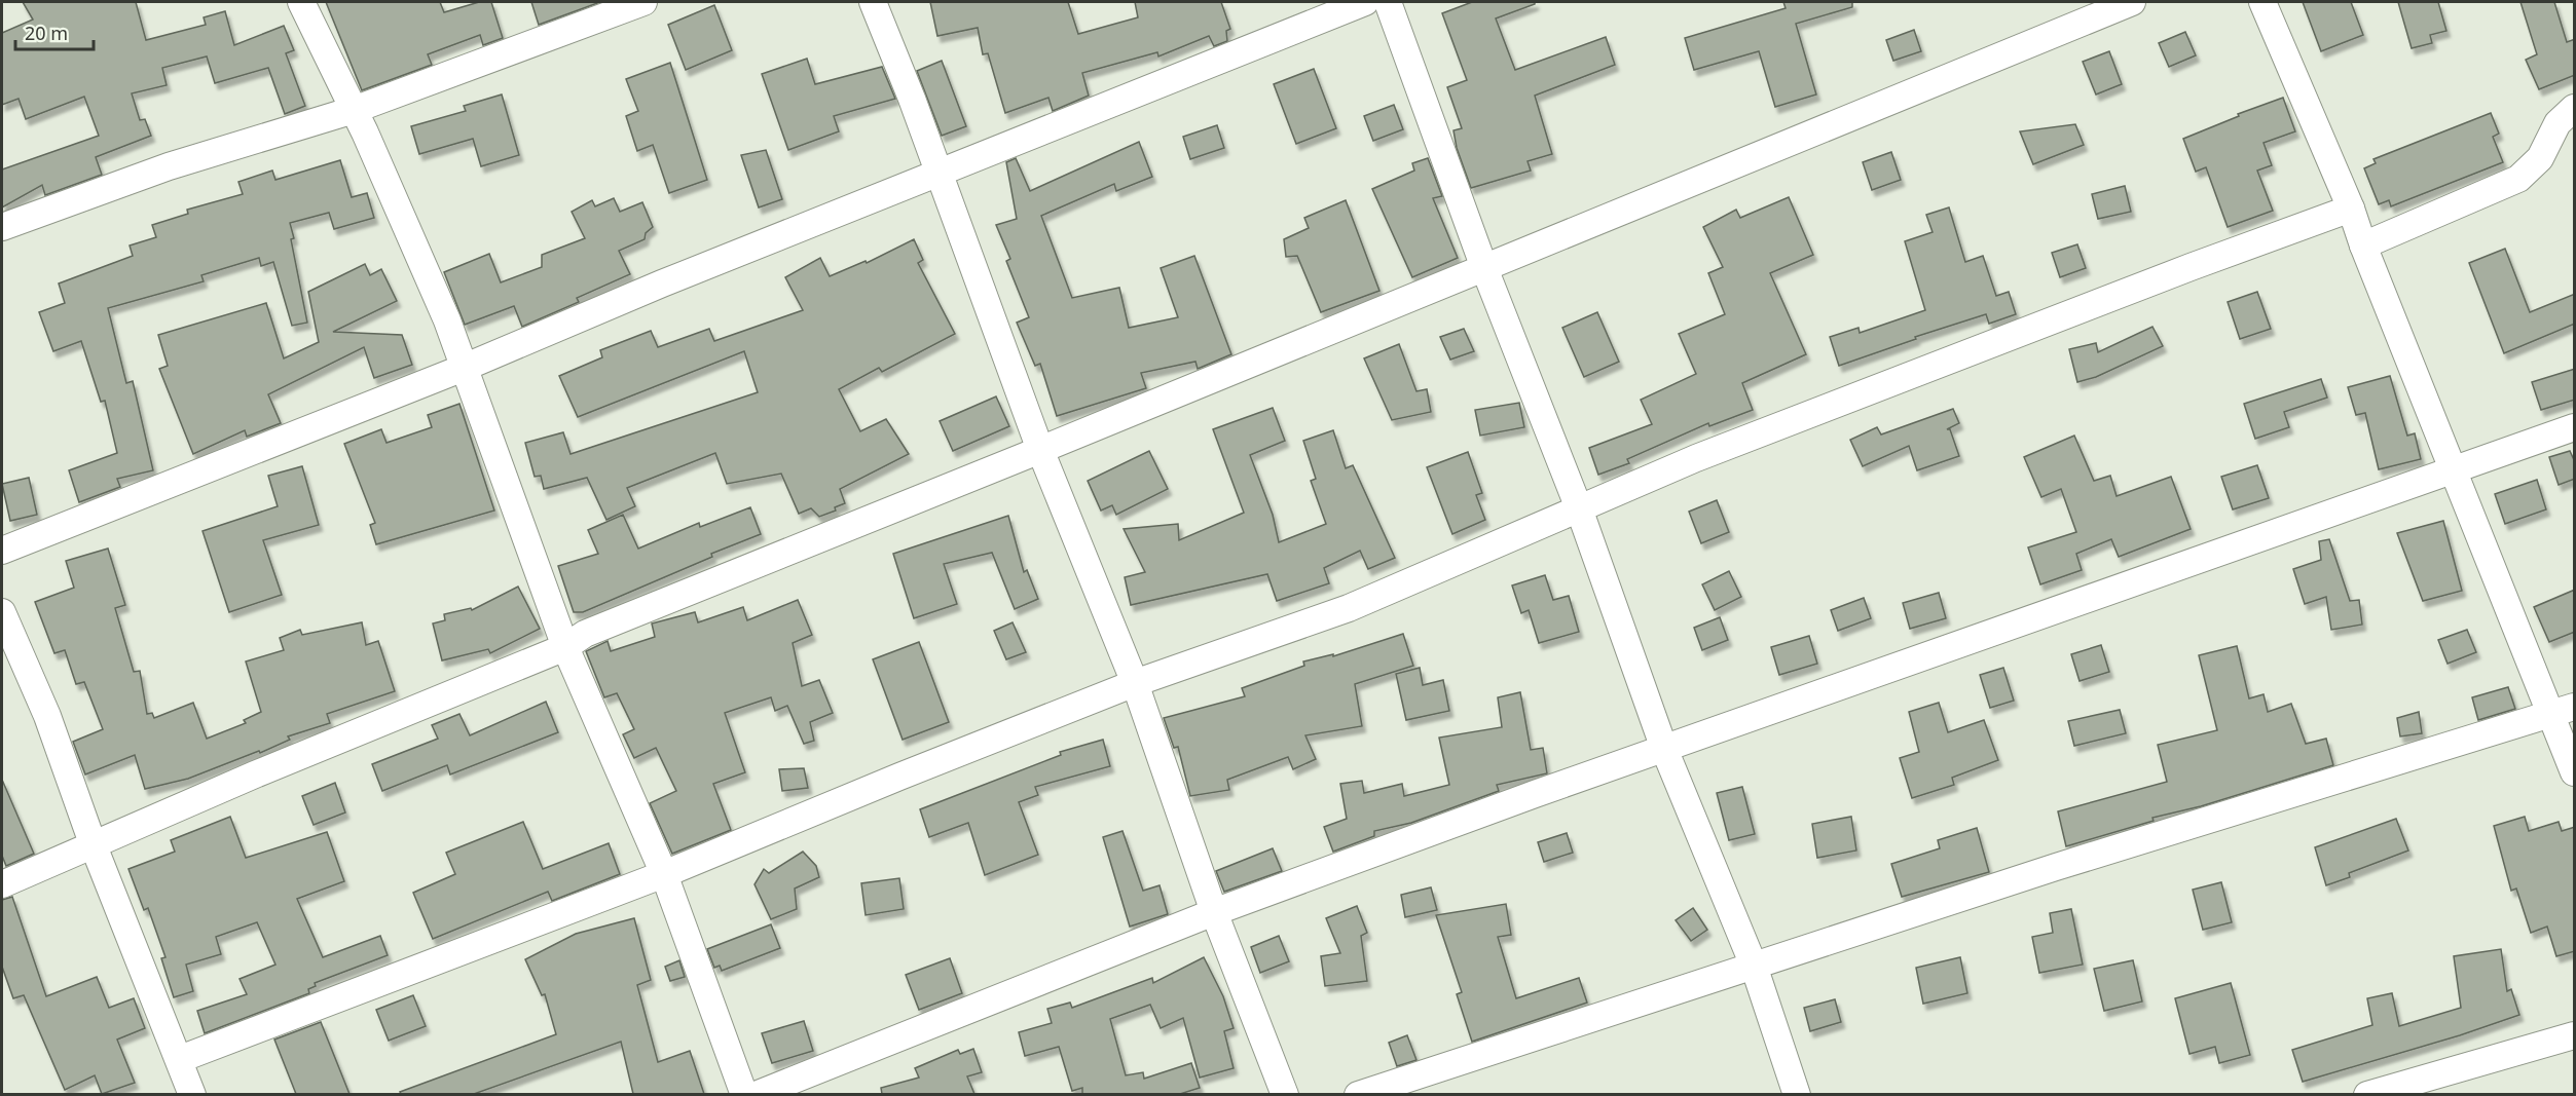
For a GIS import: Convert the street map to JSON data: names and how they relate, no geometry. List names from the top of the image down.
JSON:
{
  "scale_bar": "20 m"
}
